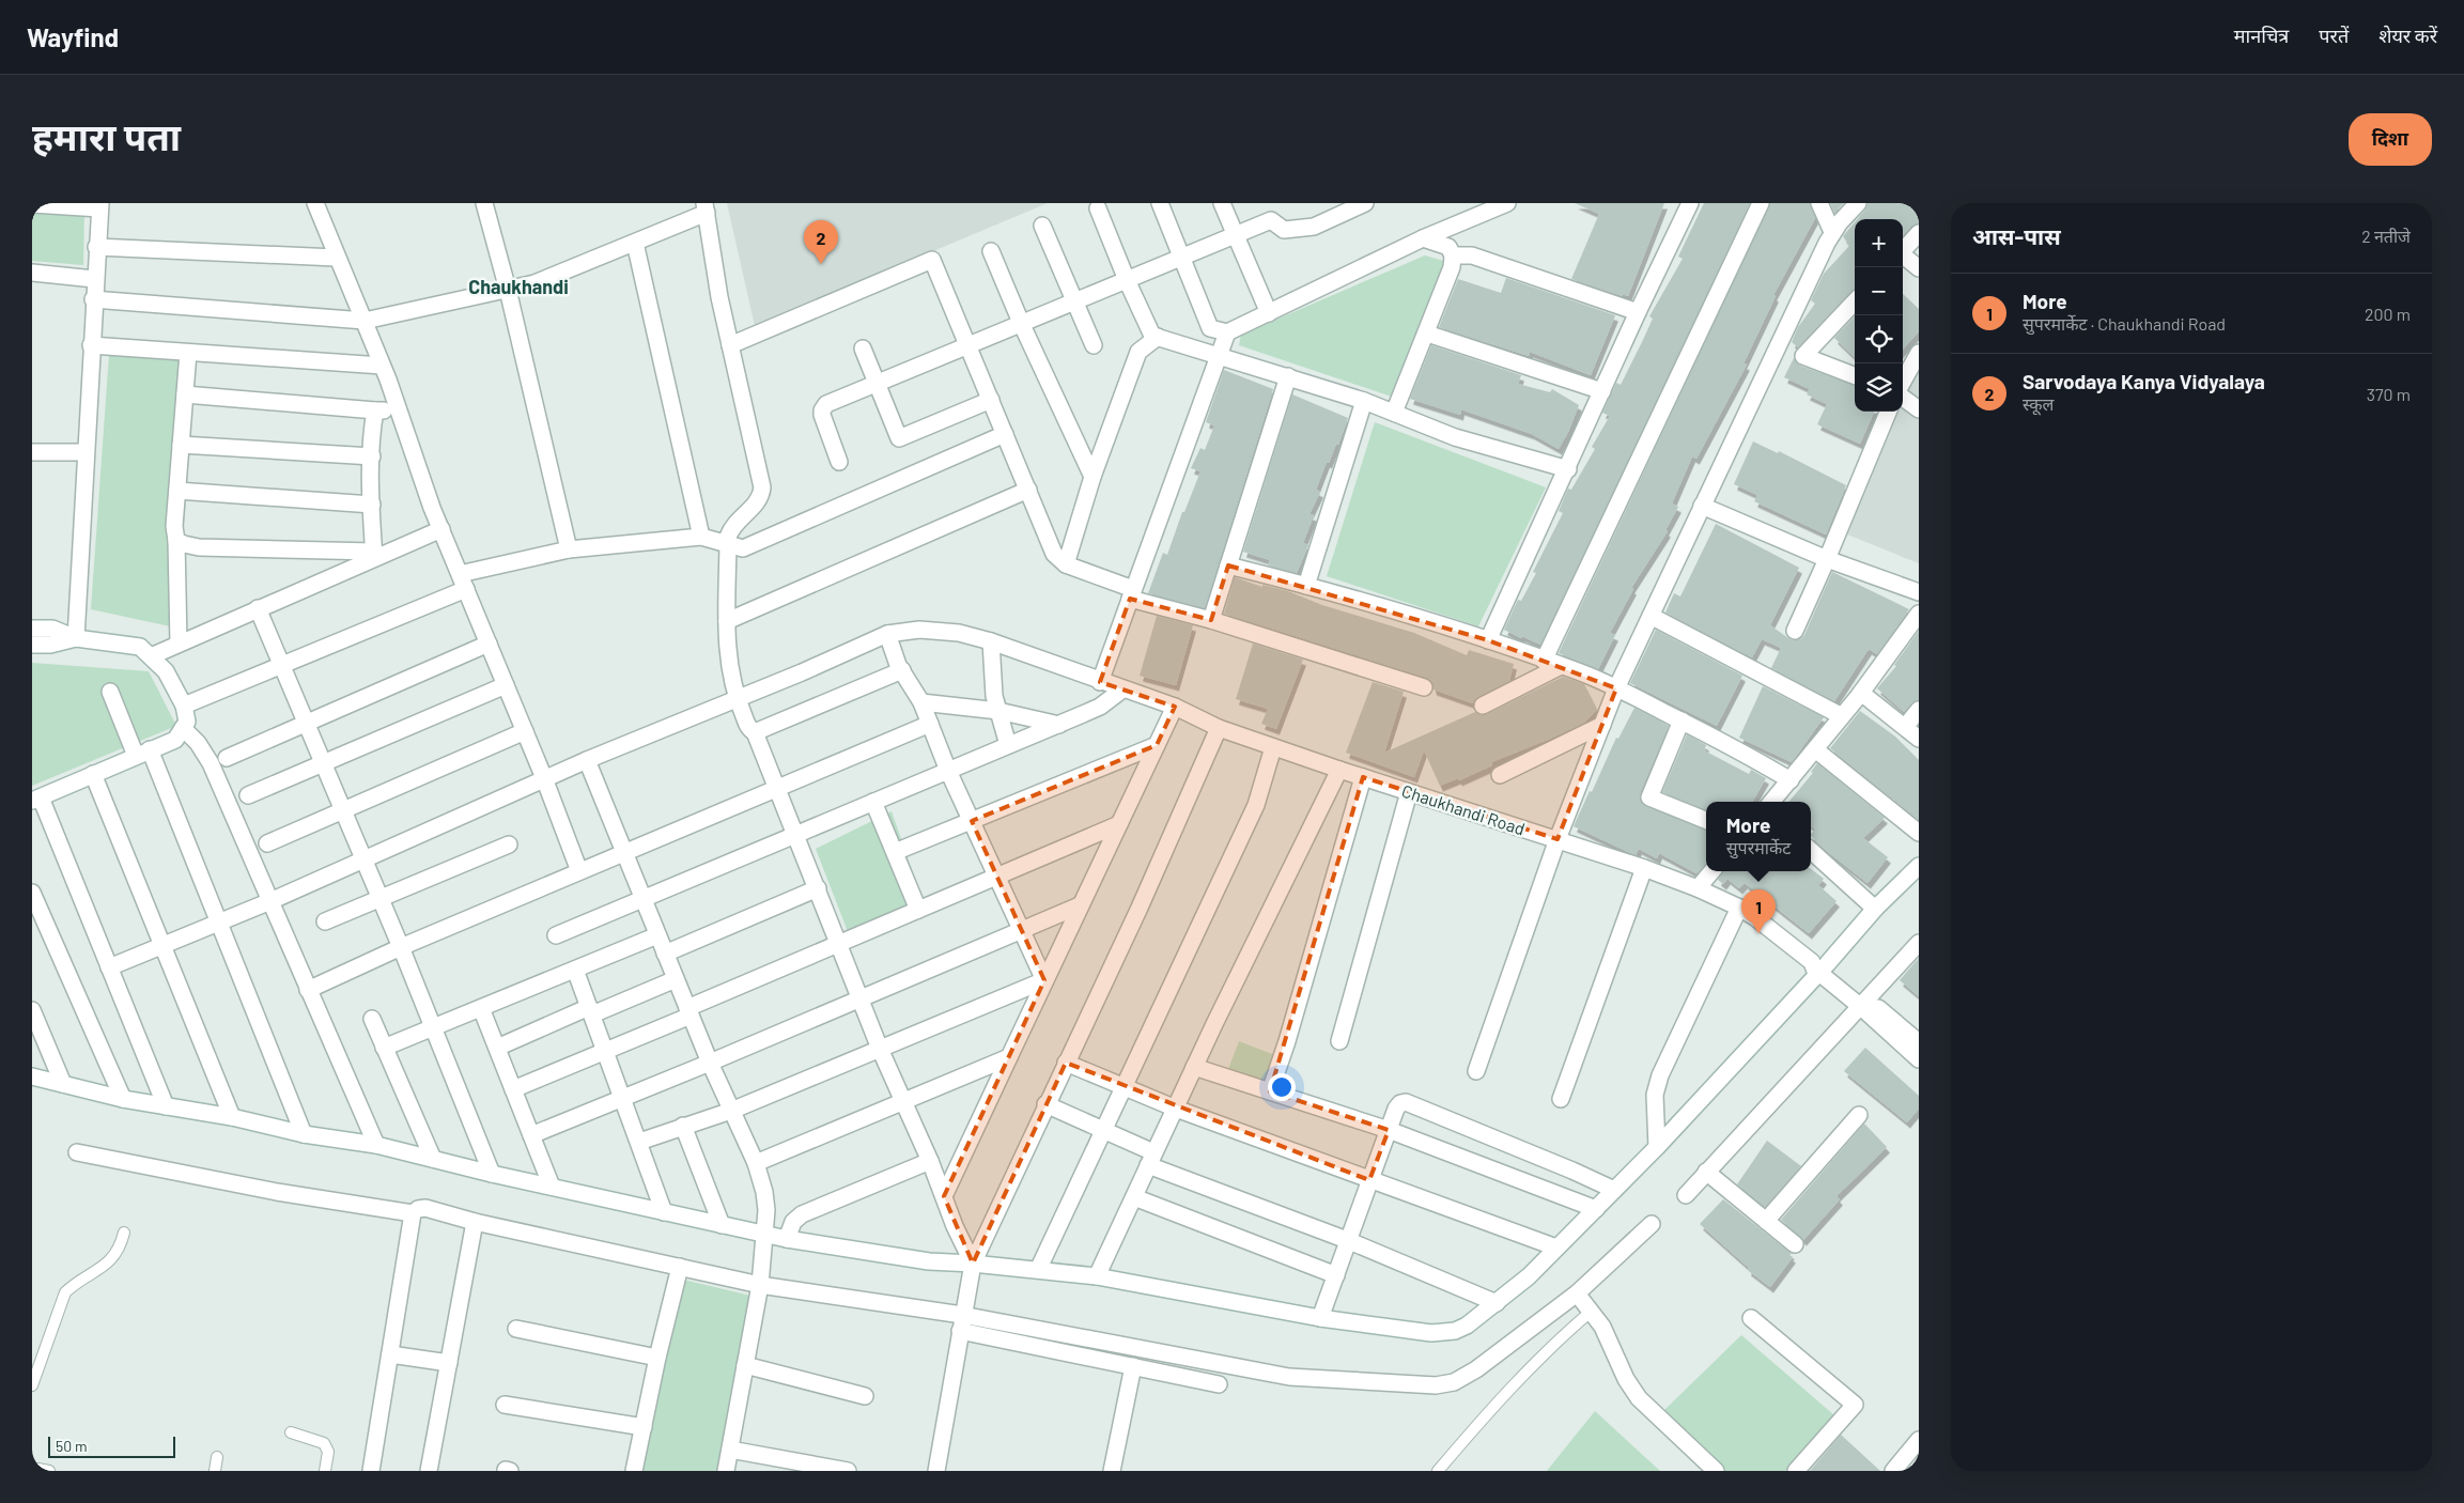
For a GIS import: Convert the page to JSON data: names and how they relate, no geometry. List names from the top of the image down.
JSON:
{
  "streets": {
    "street": ["Chaukhandi Road"]
  },
  "districts": ["Chaukhandi"],
  "scale_bar": "50 m",
  "page": {
    "header": "Wayfind",
    "nav": ["मानचित्र", "परतें", "शेयर करें"],
    "title": "हमारा पता",
    "buttons": "दिशा",
    "heading": ["आस-पास", "2 नतीजे"],
    "map_buttons": ["+", "−"],
    "pins": ["2", "1"],
    "list": [
      {
        "mark": "1",
        "name": "More",
        "note": "सुपरमार्केट · Chaukhandi Road",
        "value": "200 m"
      },
      {
        "mark": "2",
        "name": "Sarvodaya Kanya Vidyalaya",
        "note": "स्कूल",
        "value": "370 m"
      }
    ],
    "popup": ["More", "सुपरमार्केट"],
    "scale": "50 m"
  }
}
